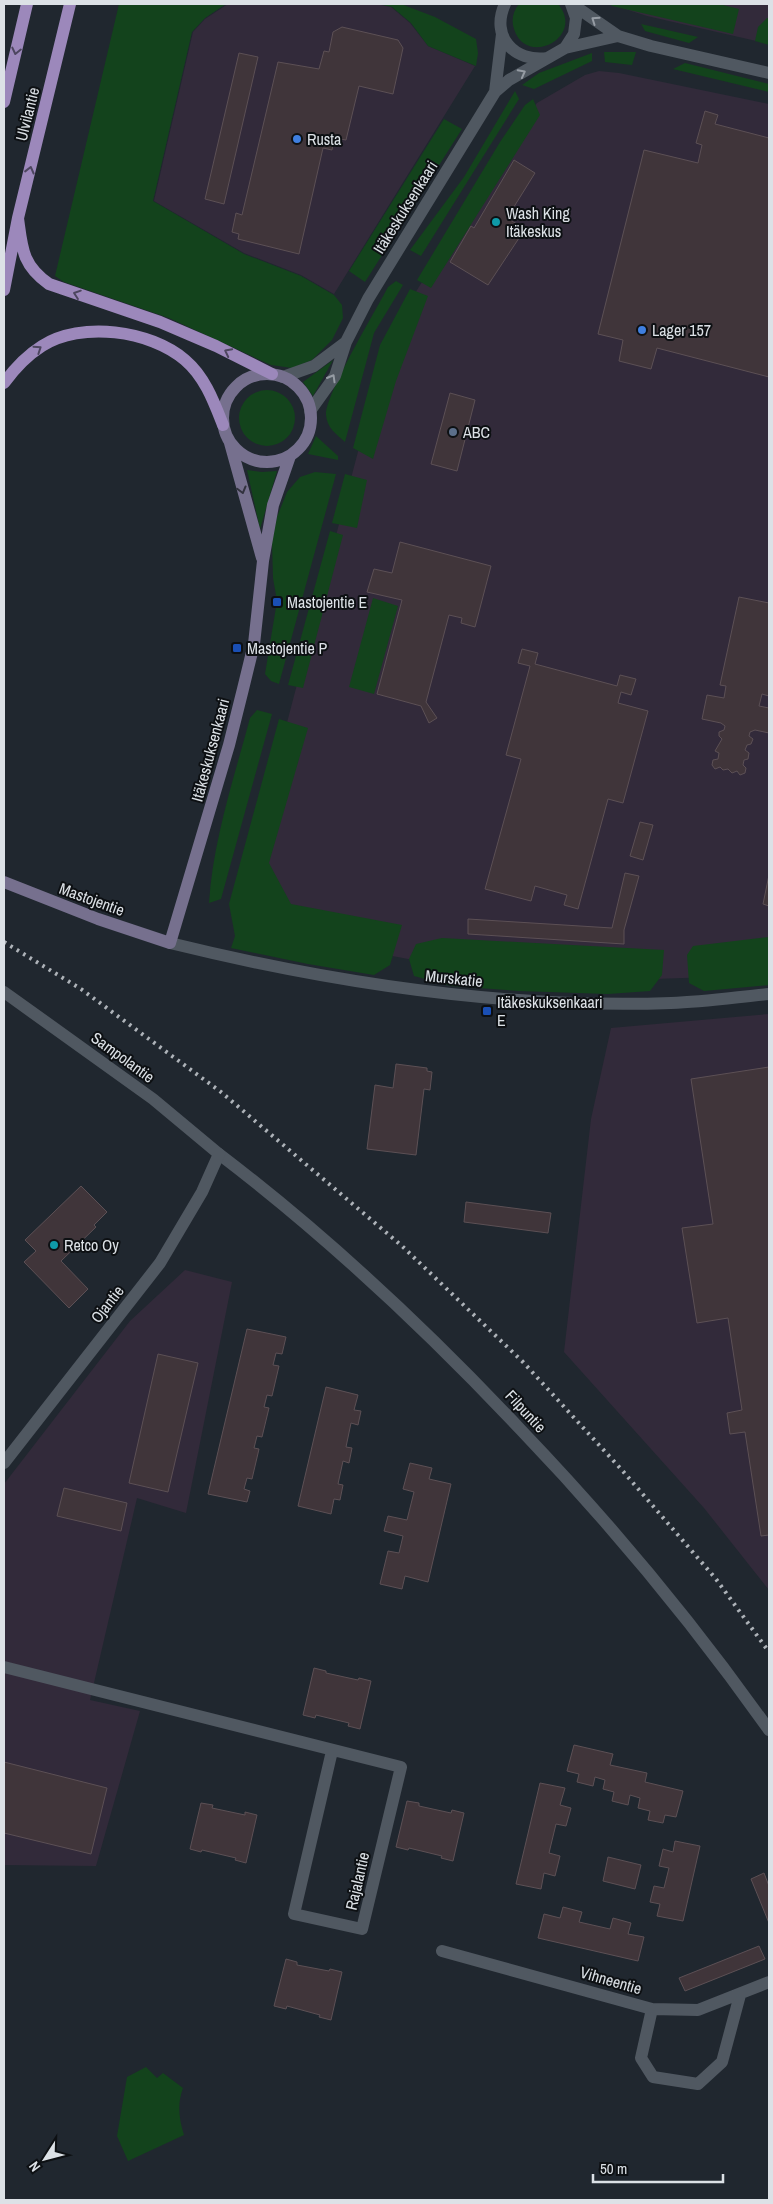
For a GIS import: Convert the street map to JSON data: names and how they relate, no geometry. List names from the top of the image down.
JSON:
{
  "streets": {
    "main road": ["Ulvilantie", "Itäkeskuksenkaari", "Mastojentie"],
    "street": [
      "Murskatie",
      "Sampolantie",
      "Ojantie",
      "Filpuntie",
      "Rajalantie",
      "Vihneentie"
    ]
  },
  "crossings": [
    ["Itäkeskuksenkaari", "Mastojentie"],
    ["Itäkeskuksenkaari", "Murskatie"],
    ["Mastojentie", "Murskatie"],
    ["Sampolantie", "Ojantie"],
    ["Sampolantie", "Filpuntie"],
    ["Ojantie", "Filpuntie"]
  ],
  "places": {
    "other": [
      "Rusta",
      "Wash King Itäkeskus",
      "Lager 157",
      "ABC",
      "Retco Oy"
    ],
    "transit": ["Mastojentie E", "Mastojentie P", "Itäkeskuksenkaari E"]
  },
  "scale_bar": "50 m",
  "north": "bottom left"
}
